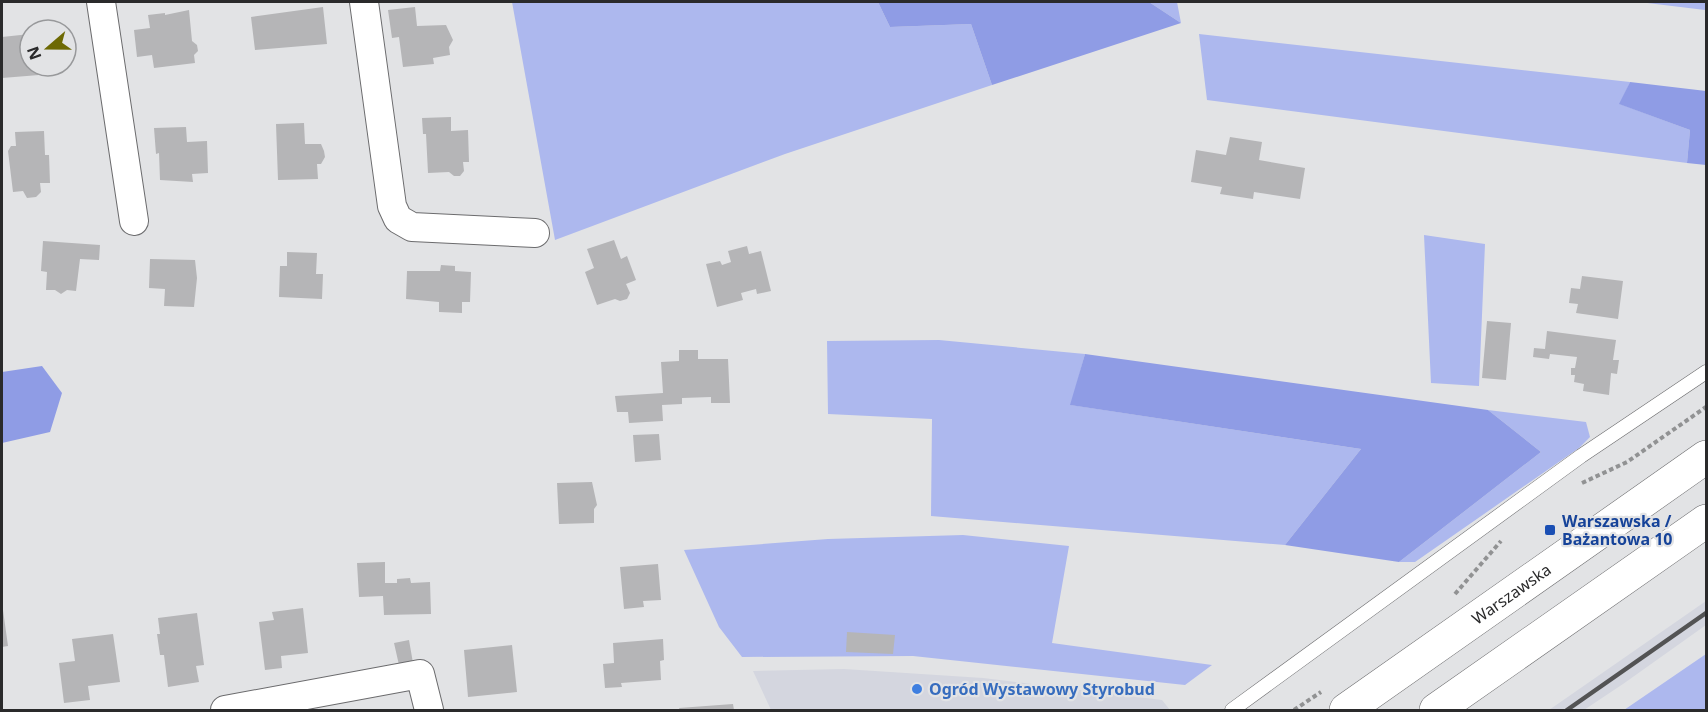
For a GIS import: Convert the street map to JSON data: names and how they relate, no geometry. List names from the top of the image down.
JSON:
{
  "streets": {
    "main road": ["Warszawska"]
  },
  "places": {
    "transit": ["Warszawska / Bażantowa 10"],
    "other": ["Ogród Wystawowy Styrobud"]
  },
  "north": "left"
}
